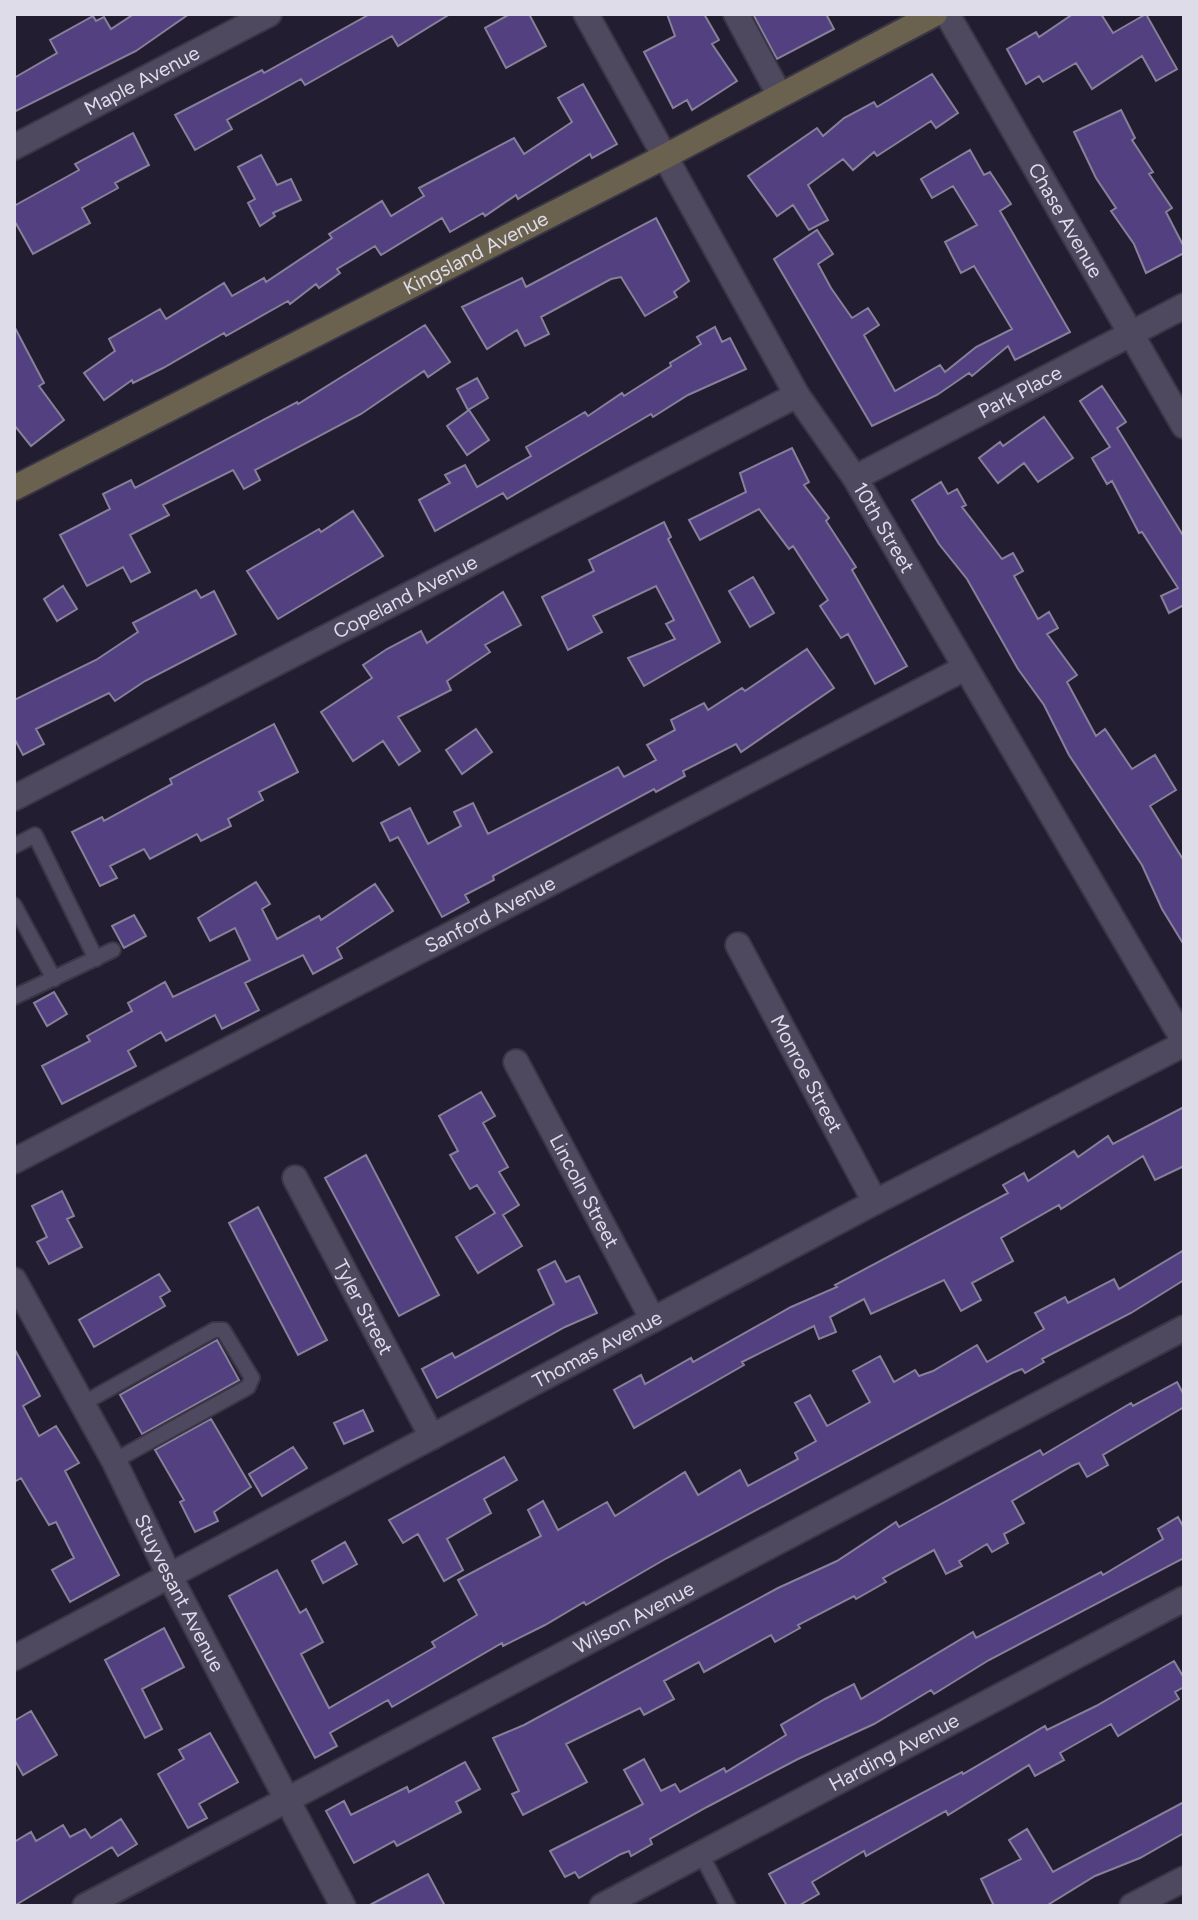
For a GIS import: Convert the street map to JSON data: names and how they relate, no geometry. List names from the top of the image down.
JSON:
{
  "streets": {
    "main road": ["Kingsland Avenue"],
    "street": [
      "Maple Avenue",
      "Chase Avenue",
      "Park Place",
      "10th Street",
      "Copeland Avenue",
      "Sanford Avenue",
      "Monroe Street",
      "Lincoln Street",
      "Tyler Street",
      "Thomas Avenue",
      "Stuyvesant Avenue",
      "Wilson Avenue",
      "Harding Avenue"
    ]
  },
  "crossings": [
    ["Chase Avenue", "Park Place"],
    ["Kingsland Avenue", "10th Street"],
    ["Park Place", "10th Street"],
    ["10th Street", "Copeland Avenue"],
    ["10th Street", "Sanford Avenue"],
    ["10th Street", "Thomas Avenue"],
    ["Monroe Street", "Thomas Avenue"],
    ["Lincoln Street", "Thomas Avenue"],
    ["Tyler Street", "Thomas Avenue"],
    ["Thomas Avenue", "Stuyvesant Avenue"],
    ["Stuyvesant Avenue", "Wilson Avenue"]
  ]
}
